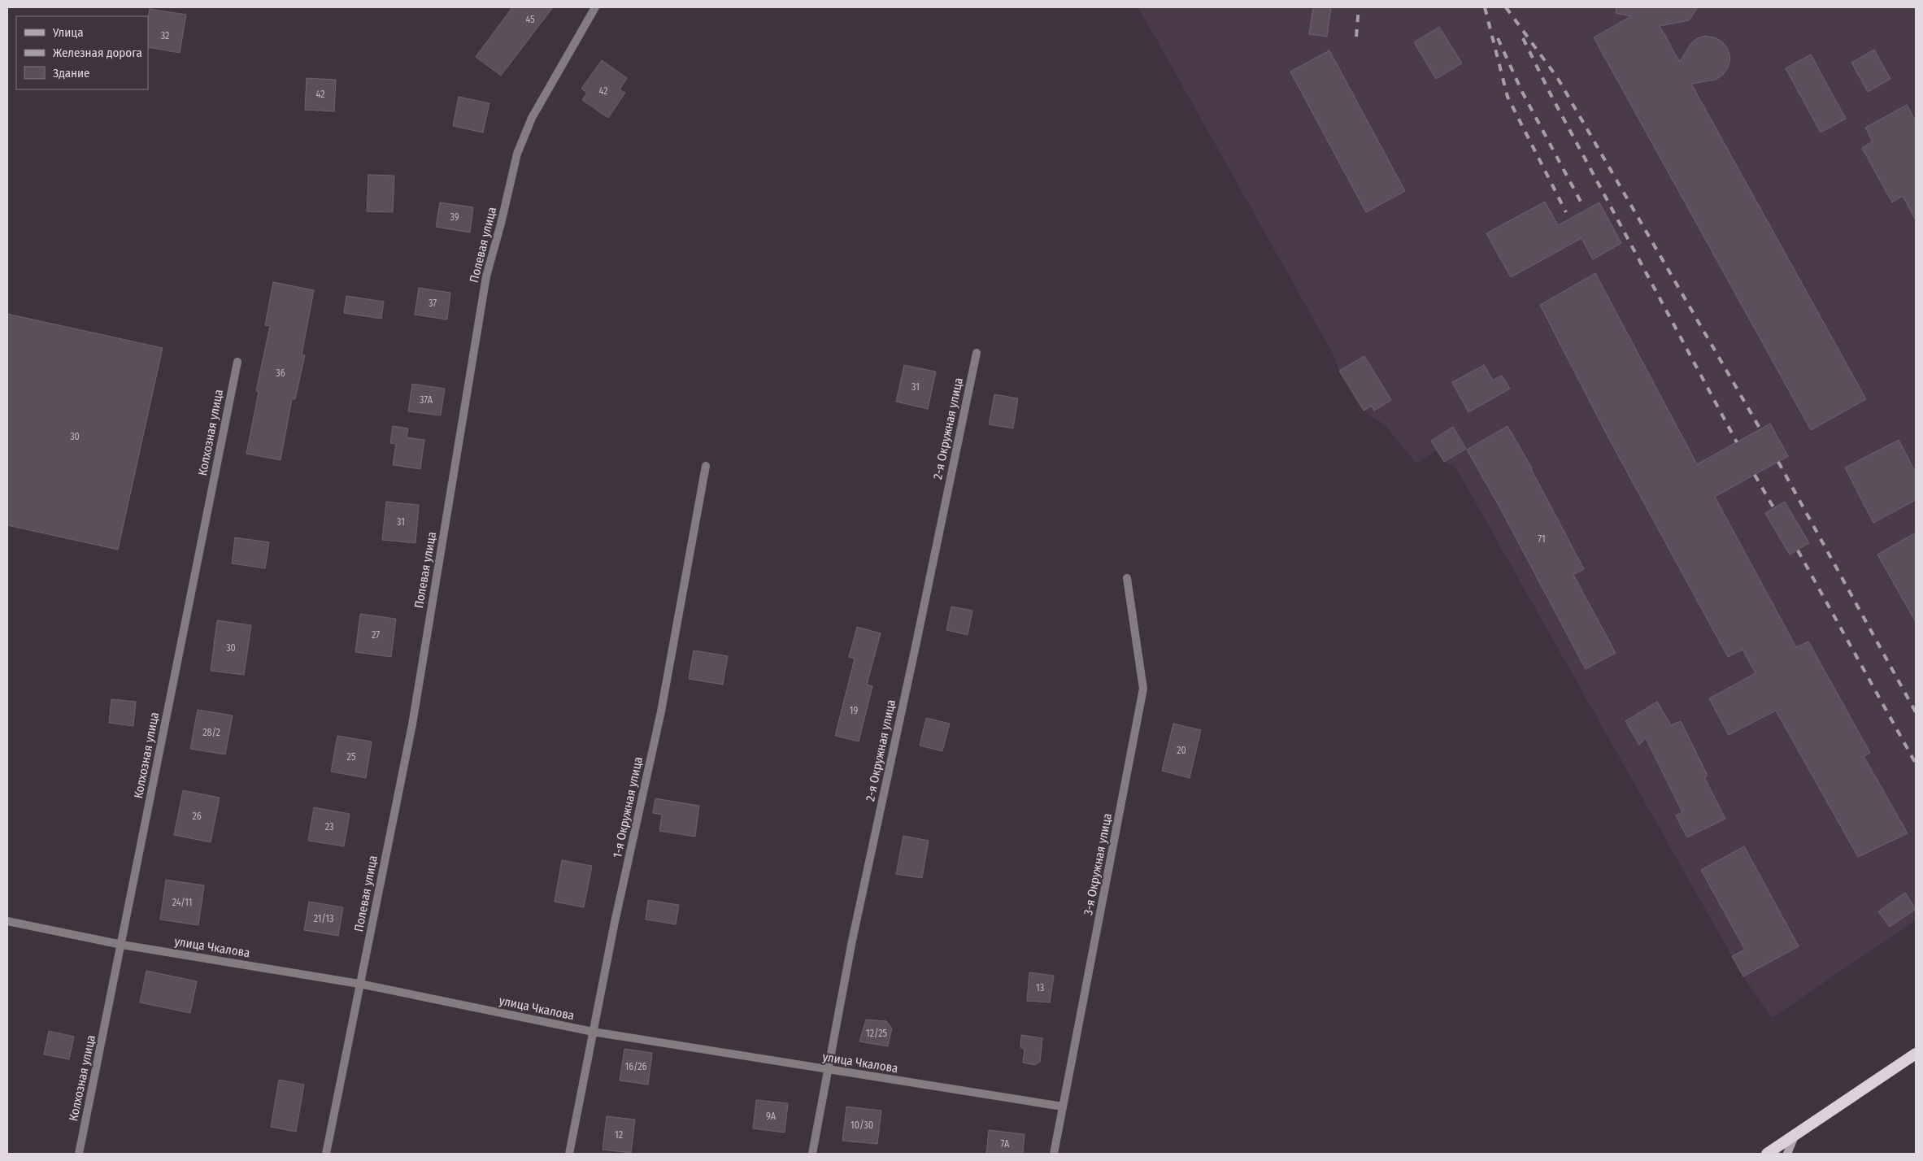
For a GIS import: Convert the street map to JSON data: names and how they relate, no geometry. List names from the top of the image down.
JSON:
{
  "streets": {
    "street": [
      "Полевая улица",
      "2-я Окружная улица",
      "Колхозная улица",
      "1-я Окружная улица",
      "3-я Окружная улица",
      "улица Чкалова"
    ]
  },
  "crossings": [
    ["Полевая улица", "улица Чкалова"],
    ["2-я Окружная улица", "улица Чкалова"],
    ["Колхозная улица", "улица Чкалова"],
    ["1-я Окружная улица", "улица Чкалова"],
    ["3-я Окружная улица", "улица Чкалова"]
  ],
  "house_numbers": [
    "45",
    "32",
    "42",
    "42",
    "39",
    "37",
    "36",
    "31",
    "37А",
    "30",
    "31",
    "71",
    "27",
    "30",
    "19",
    "28/2",
    "20",
    "25",
    "26",
    "23",
    "24/11",
    "21/13",
    "13",
    "12/25",
    "16/26",
    "9А",
    "10/30",
    "12",
    "7А"
  ],
  "legend": ["Улица", "Железная дорога", "Здание"]
}
